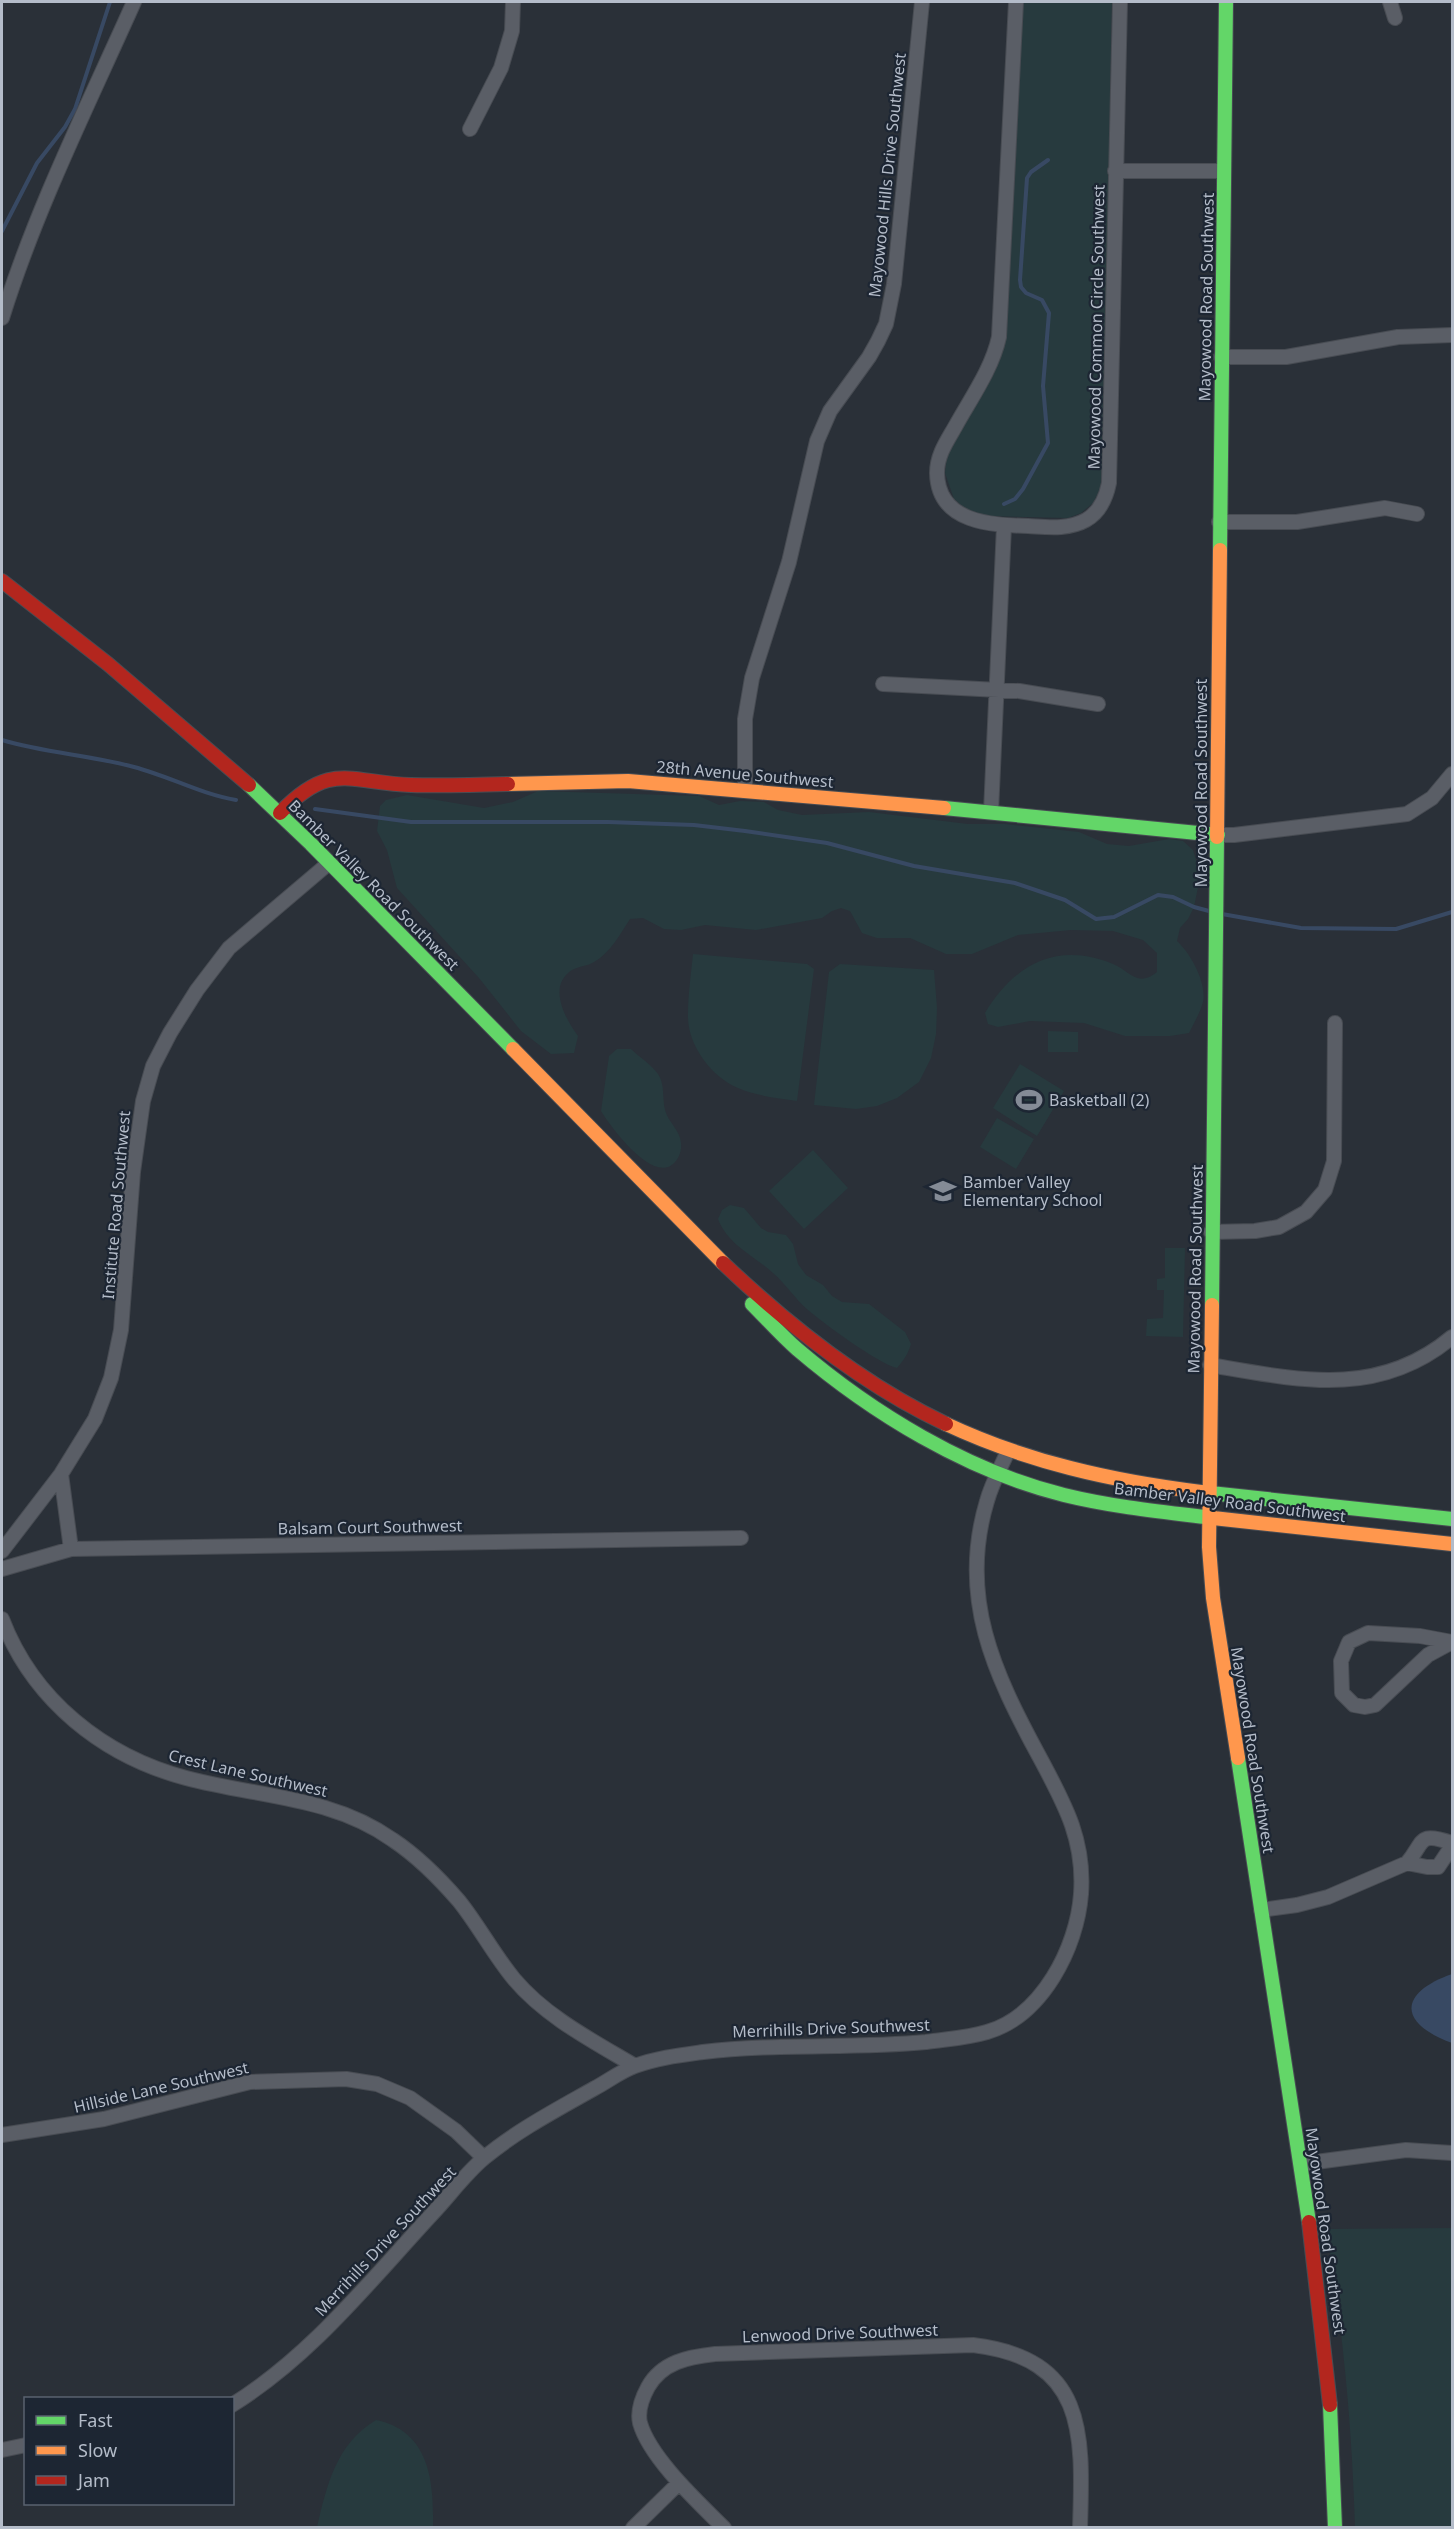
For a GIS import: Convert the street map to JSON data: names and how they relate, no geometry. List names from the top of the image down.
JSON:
{
  "streets": {
    "street": [
      "Mayowood Hills Drive Southwest",
      "Mayowood Road Southwest",
      "Mayowood Common Circle Southwest",
      "28th Avenue Southwest",
      "Bamber Valley Road Southwest",
      "Institute Road Southwest",
      "Balsam Court Southwest",
      "Crest Lane Southwest",
      "Merrihills Drive Southwest",
      "Hillside Lane Southwest",
      "Lenwood Drive Southwest"
    ]
  },
  "crossings": [
    ["Mayowood Hills Drive Southwest", "28th Avenue Southwest"],
    ["Mayowood Road Southwest", "28th Avenue Southwest"],
    ["Mayowood Road Southwest", "Bamber Valley Road Southwest"],
    ["28th Avenue Southwest", "Bamber Valley Road Southwest"],
    ["Bamber Valley Road Southwest", "Institute Road Southwest"],
    ["Bamber Valley Road Southwest", "Merrihills Drive Southwest"],
    ["Crest Lane Southwest", "Merrihills Drive Southwest"],
    ["Merrihills Drive Southwest", "Hillside Lane Southwest"]
  ],
  "places": {
    "sports": ["Basketball (2)"],
    "school or university": ["Bamber Valley Elementary School"]
  },
  "legend": ["Fast", "Slow", "Jam"]
}
